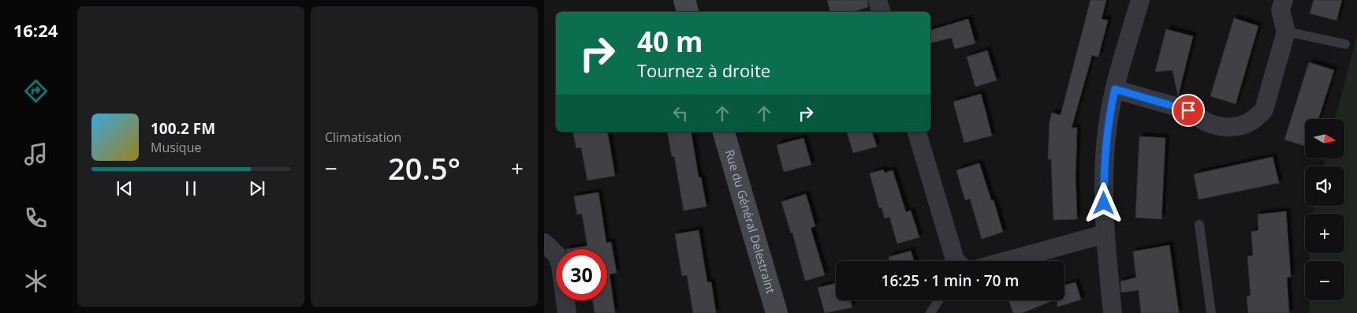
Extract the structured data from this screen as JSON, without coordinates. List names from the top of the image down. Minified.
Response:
{"streets":{"street":["Rue du Général Delestraint"]},"north":"right","page":{"tabs":"16:24","tile":"Climatisation","turn":["40 m","Tournez à droite"],"song":["100.2 FM","Musique"],"map_buttons":["+","−"],"heat":["−","20.5°","+"],"limit":"30","trip":"16:25 · 1 min · 70 m"}}
